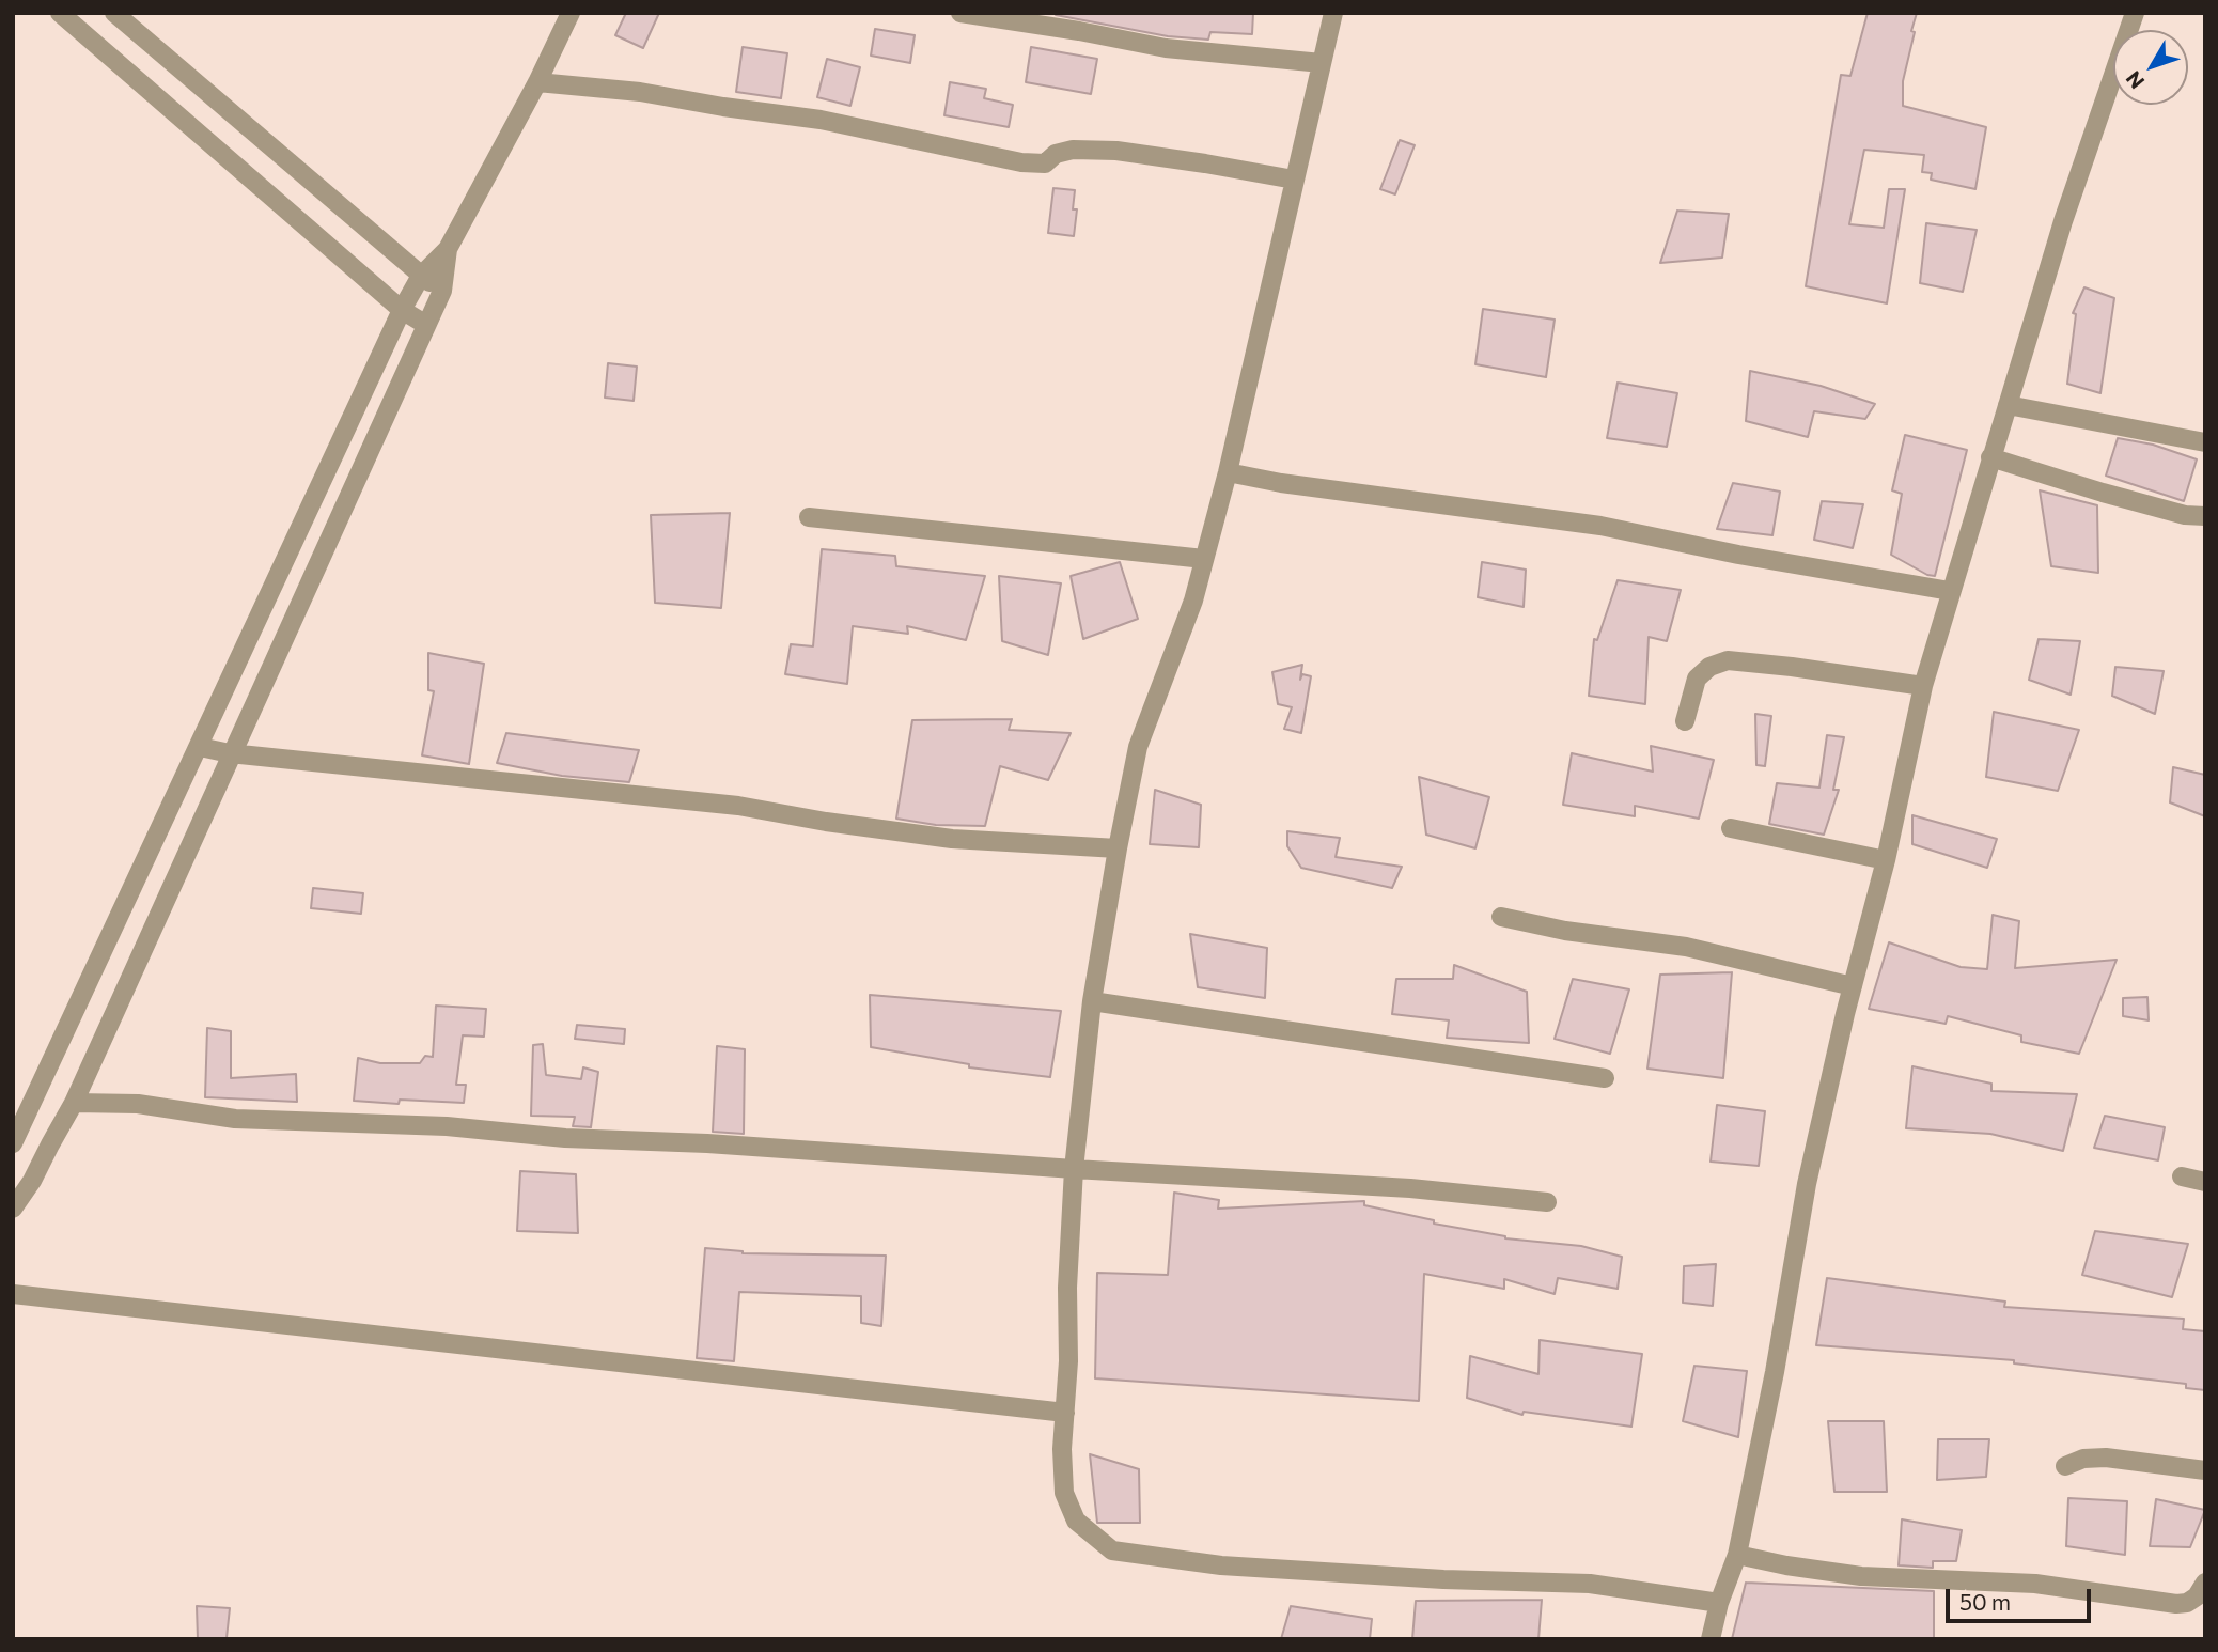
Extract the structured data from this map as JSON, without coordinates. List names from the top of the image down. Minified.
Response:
{"scale_bar":"50 m","north":"bottom left"}
